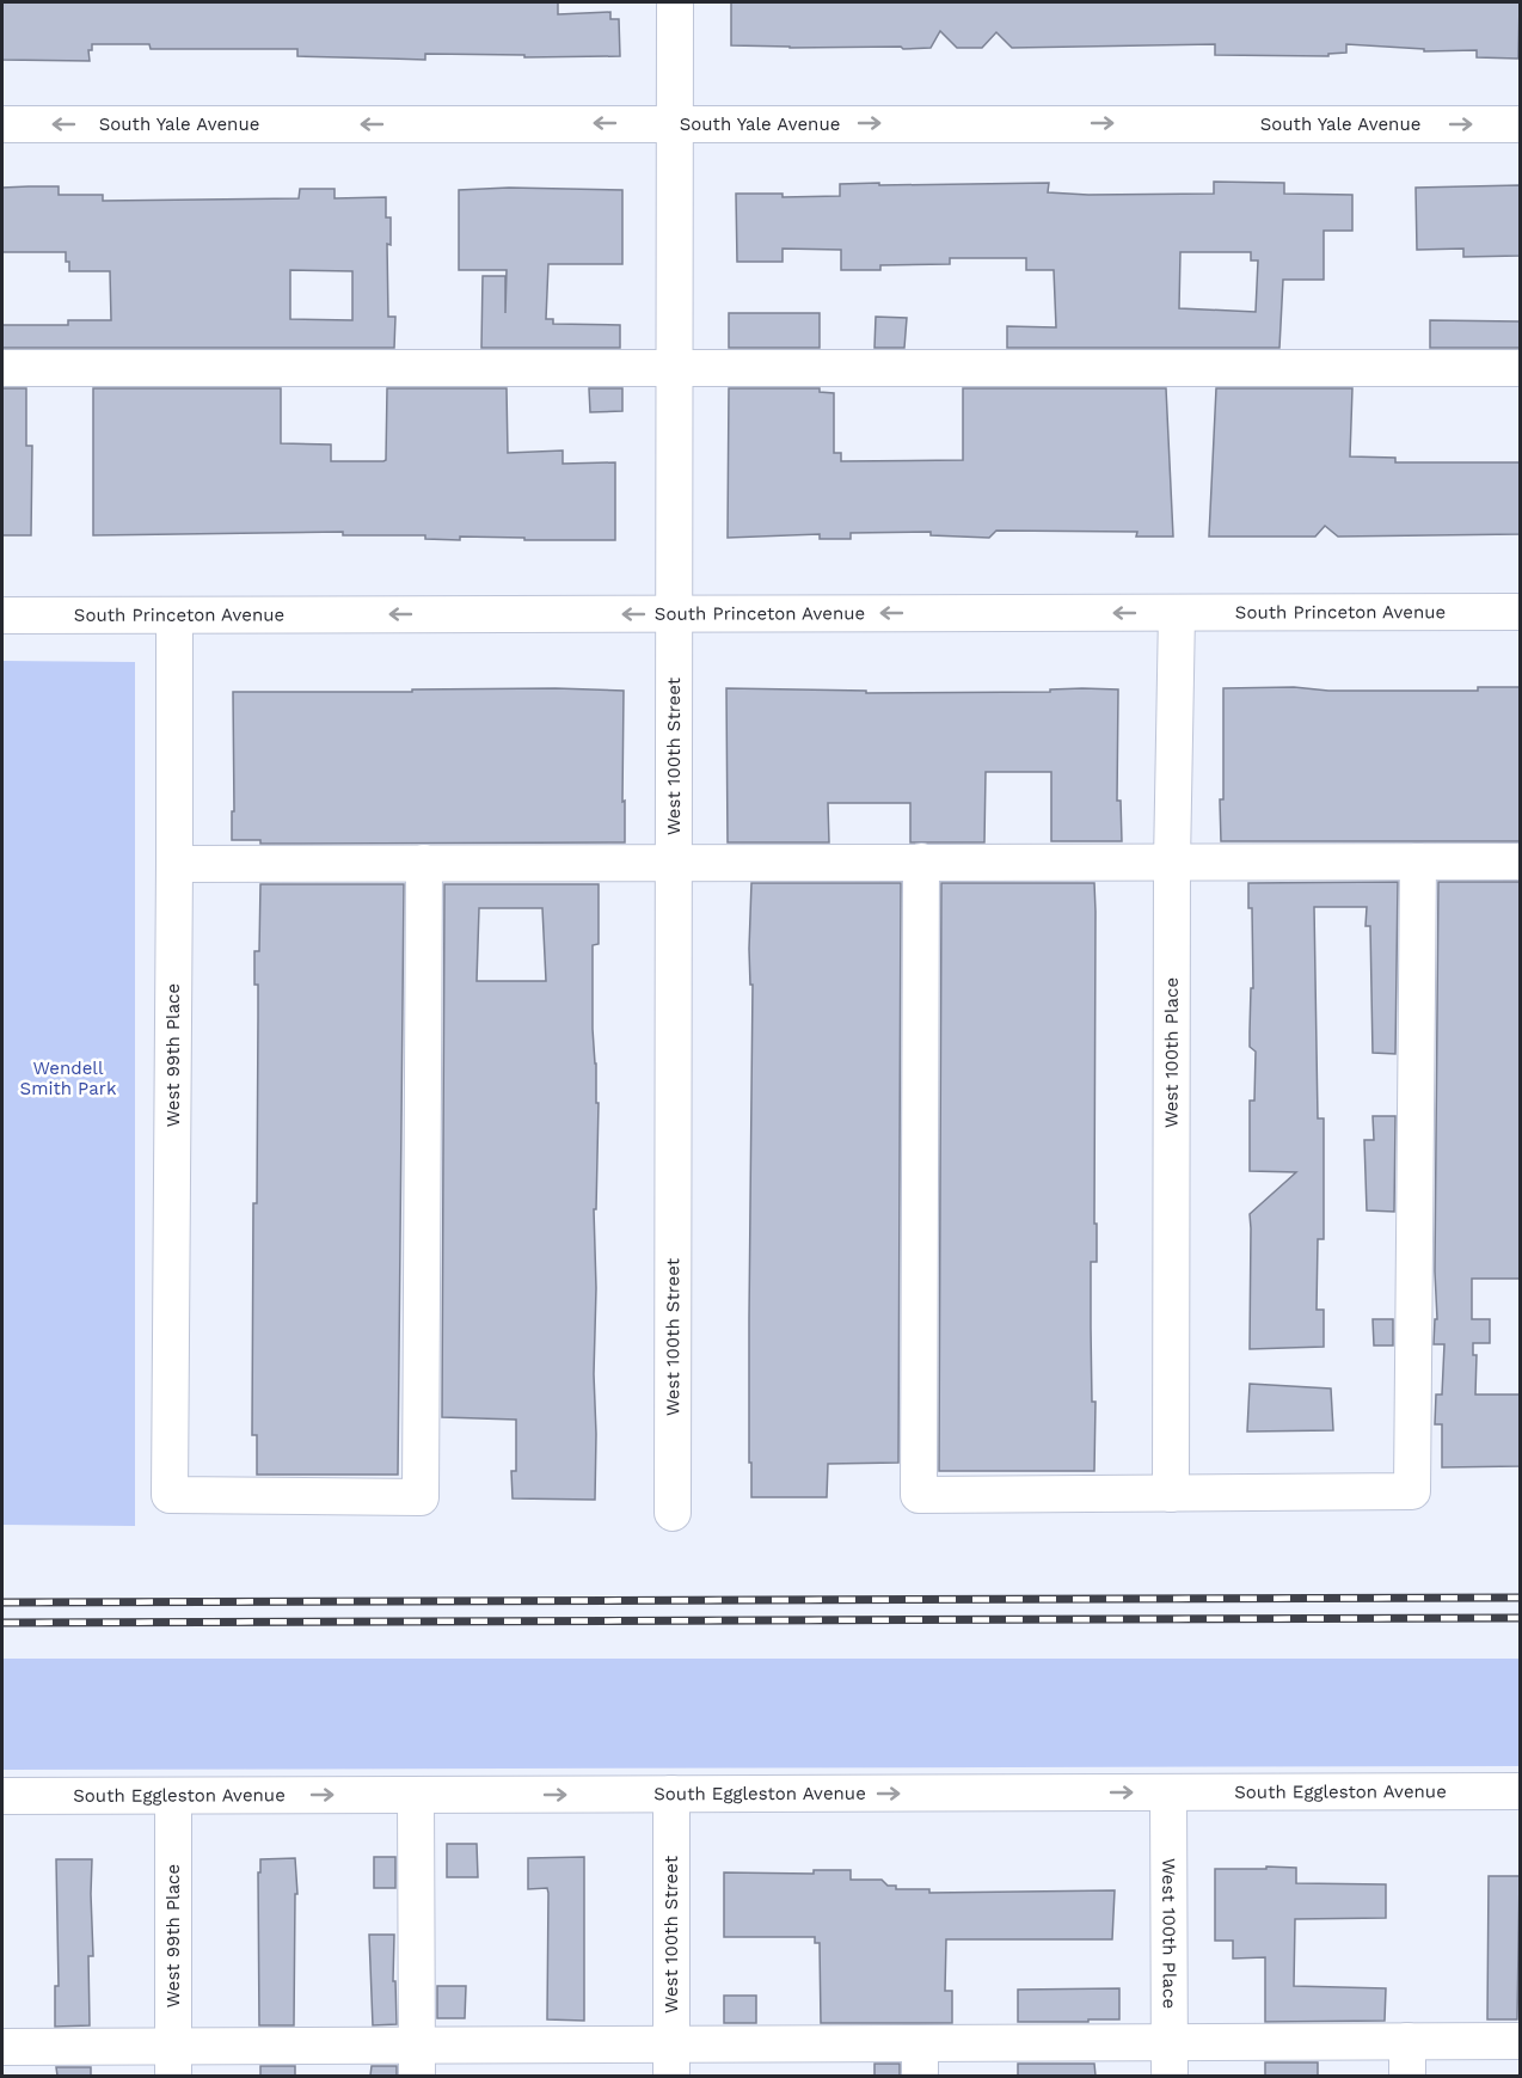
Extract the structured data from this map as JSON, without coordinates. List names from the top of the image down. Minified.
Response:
{"streets":{"street":["South Yale Avenue","South Princeton Avenue","West 100th Street","West 100th Place","West 99th Place","South Eggleston Avenue"]},"crossings":[["South Yale Avenue","West 100th Street"],["South Princeton Avenue","West 100th Street"],["South Princeton Avenue","West 100th Place"],["South Princeton Avenue","West 99th Place"],["West 100th Street","South Eggleston Avenue"],["West 100th Place","South Eggleston Avenue"],["West 99th Place","South Eggleston Avenue"]],"parks":["Wendell Smith Park"]}
